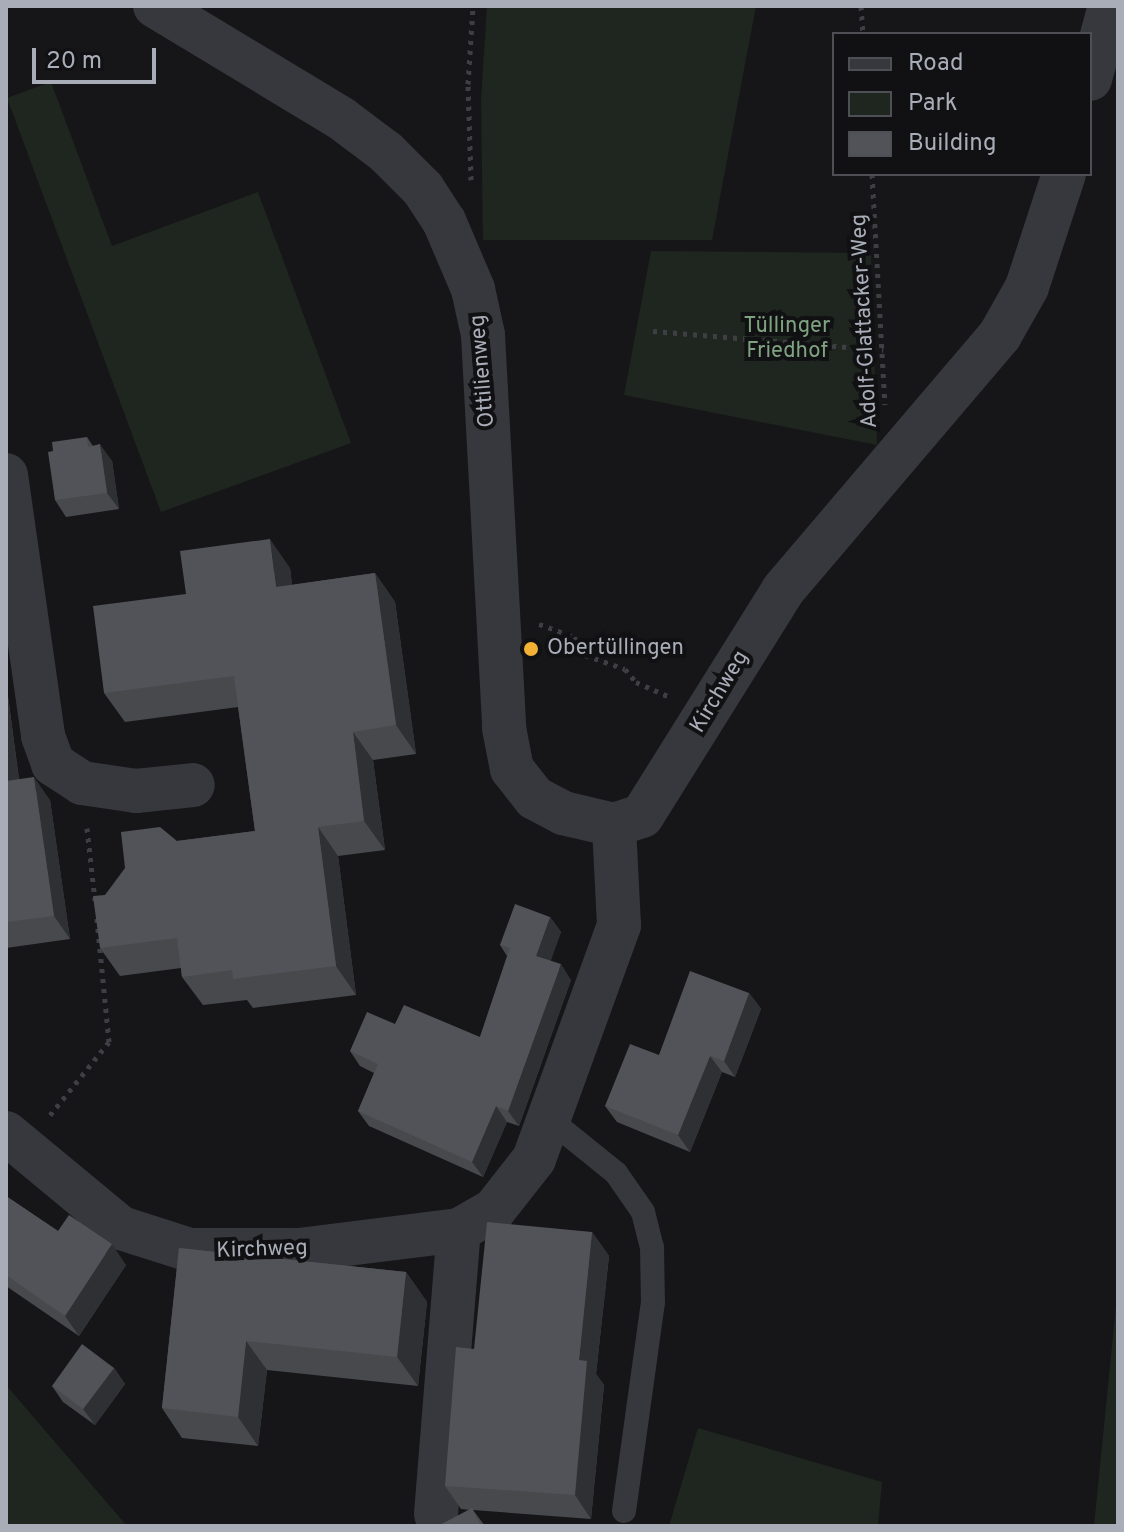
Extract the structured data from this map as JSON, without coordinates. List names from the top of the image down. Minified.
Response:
{"streets":{"street":["Ottilienweg","Kirchweg"],"path":["Adolf-Glattacker-Weg"]},"crossings":[["Adolf-Glattacker-Weg","Kirchweg"],["Ottilienweg","Kirchweg"]],"parks":["Tüllinger Friedhof"],"places":["Obertüllingen"],"legend":["Road","Park","Building"],"scale_bar":"20 m"}
